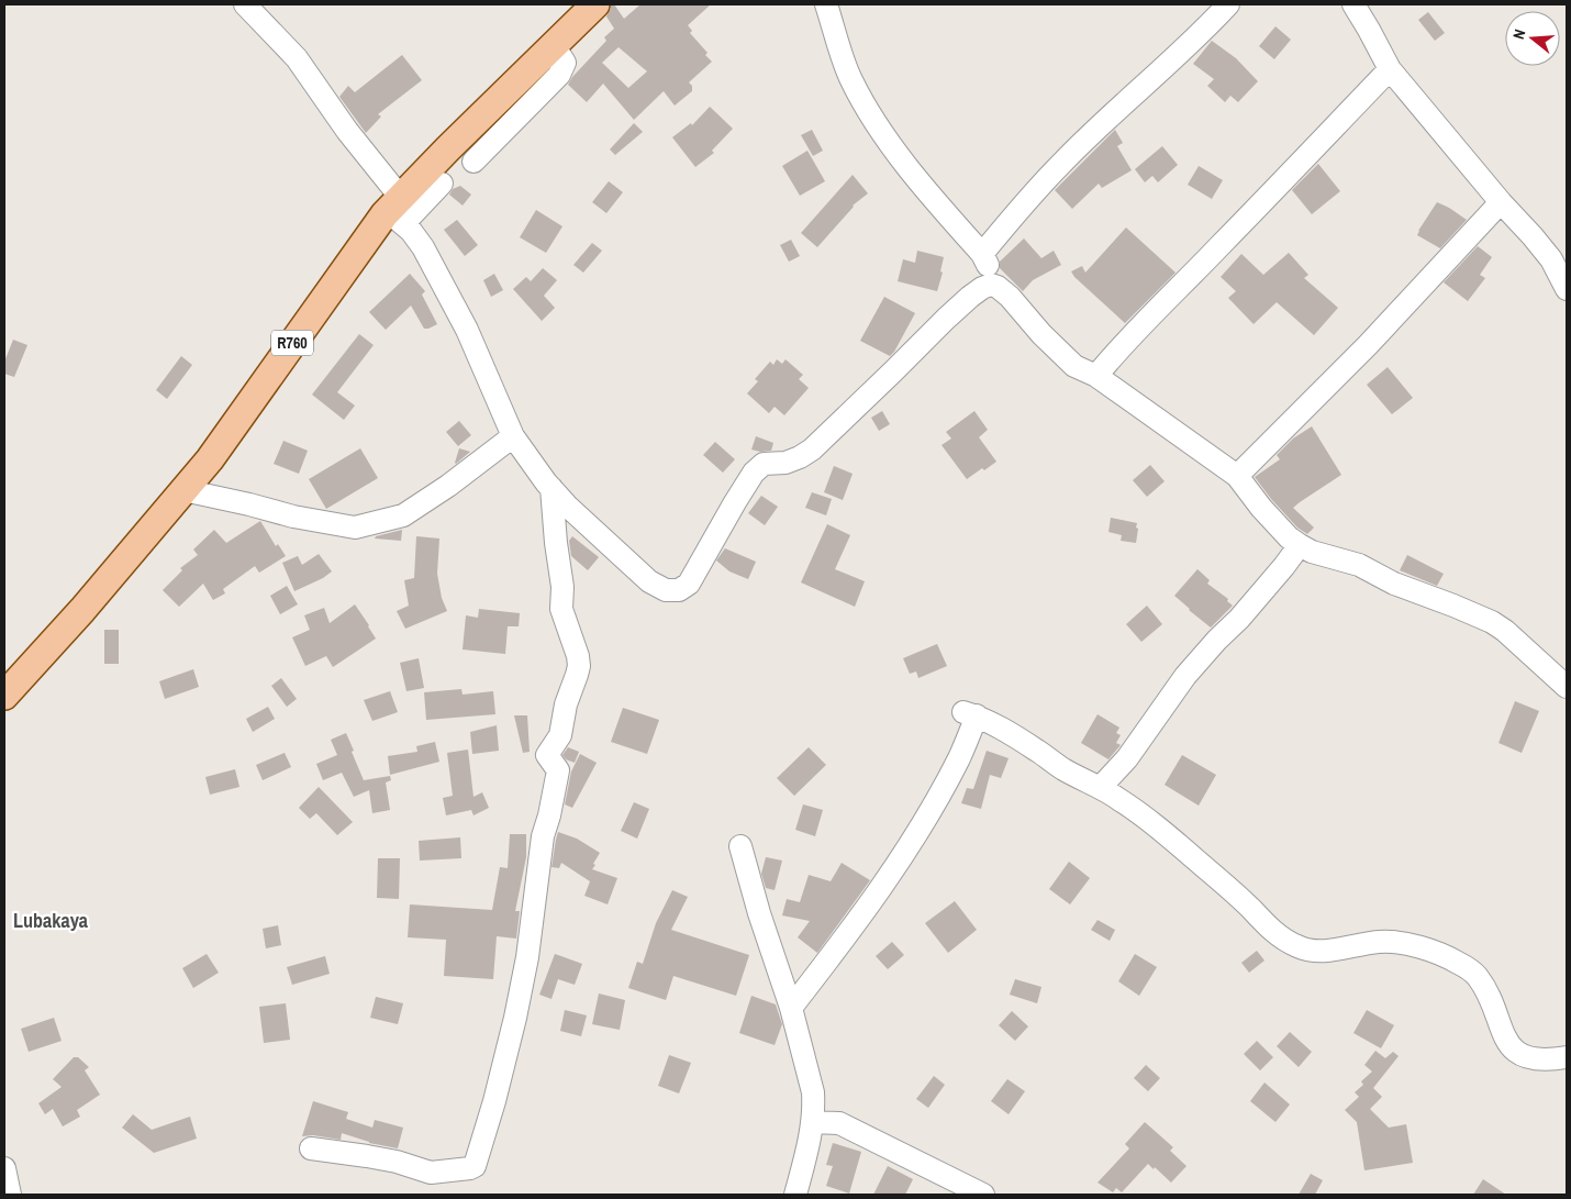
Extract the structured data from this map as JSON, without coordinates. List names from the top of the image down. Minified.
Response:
{"streets":{"main road":["R760"]},"districts":["Lubakaya"],"north":"left"}
